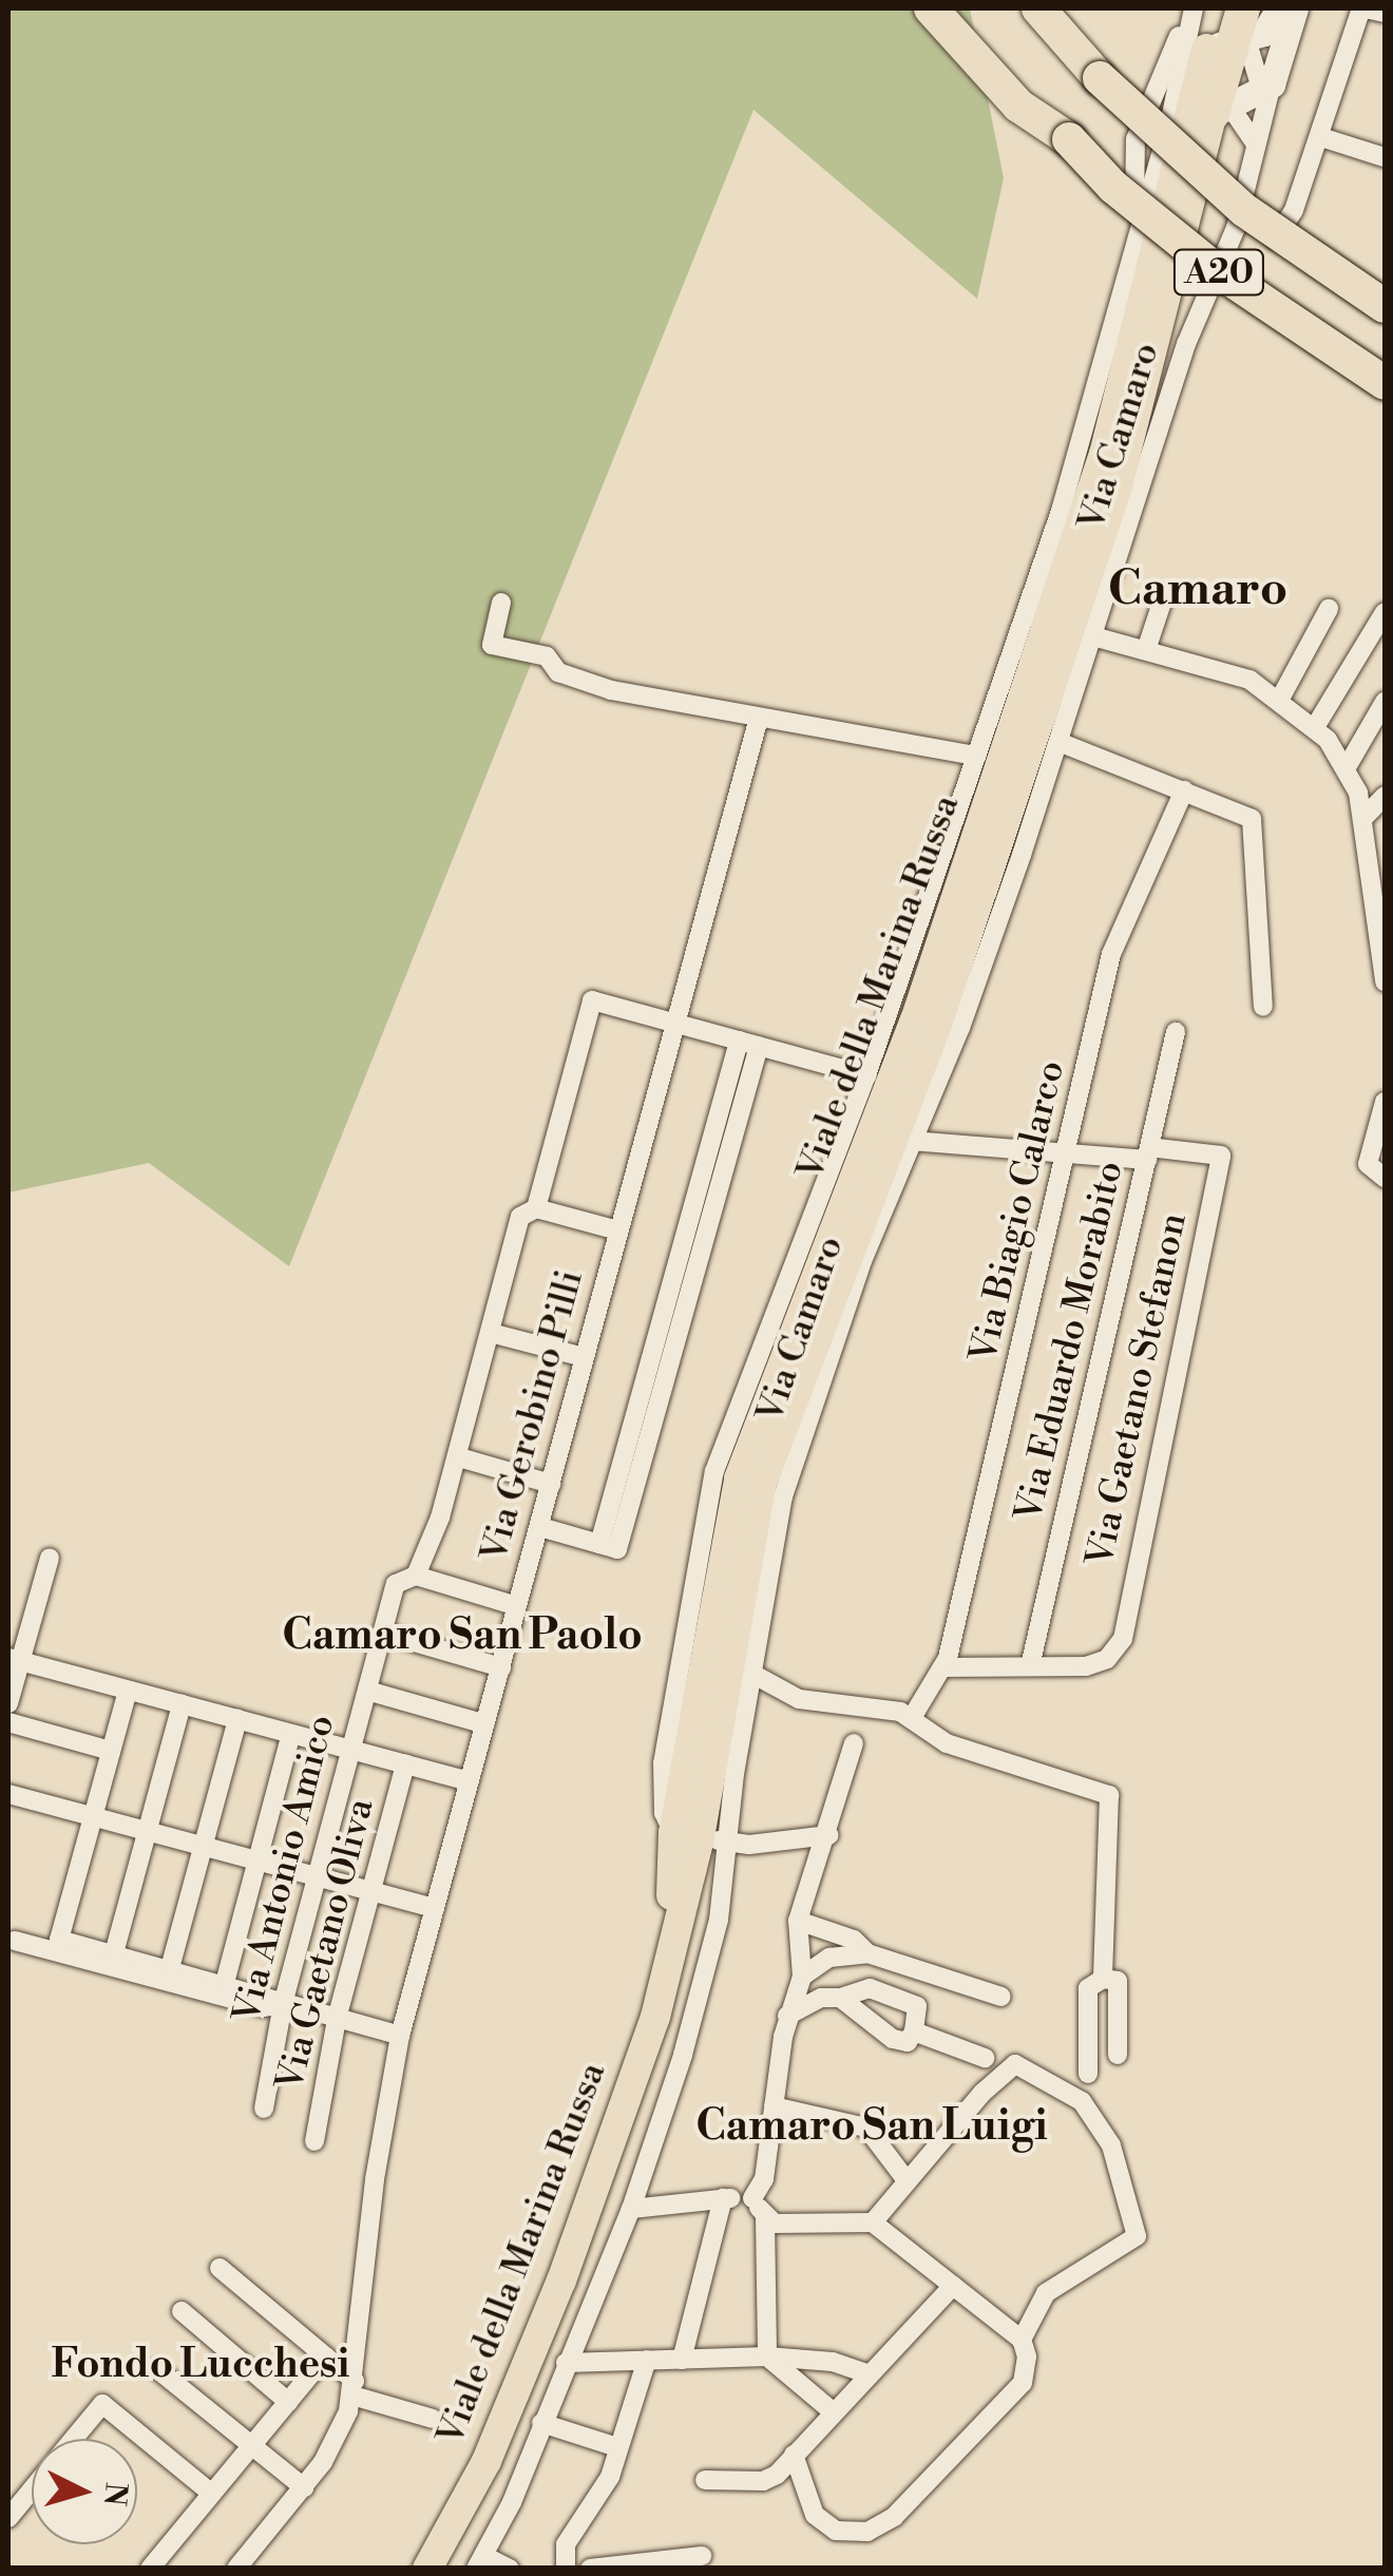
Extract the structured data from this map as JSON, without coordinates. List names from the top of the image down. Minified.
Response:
{"streets":{"highway":["A20"],"main road":["Viale della Marina Russa"],"street":["Via Camaro","Via Biagio Calarco","Via Eduardo Morabito","Via Gaetano Stefanon","Via Gerobino Pilli","Via Antonio Amico","Via Gaetano Oliva"]},"crossings":[["Via Camaro","Viale della Marina Russa"],["Via Eduardo Morabito","Via Gaetano Stefanon"],["Via Gerobino Pilli","Via Antonio Amico"]],"districts":["Camaro","Camaro San Paolo","Camaro San Luigi","Fondo Lucchesi"],"north":"right"}
